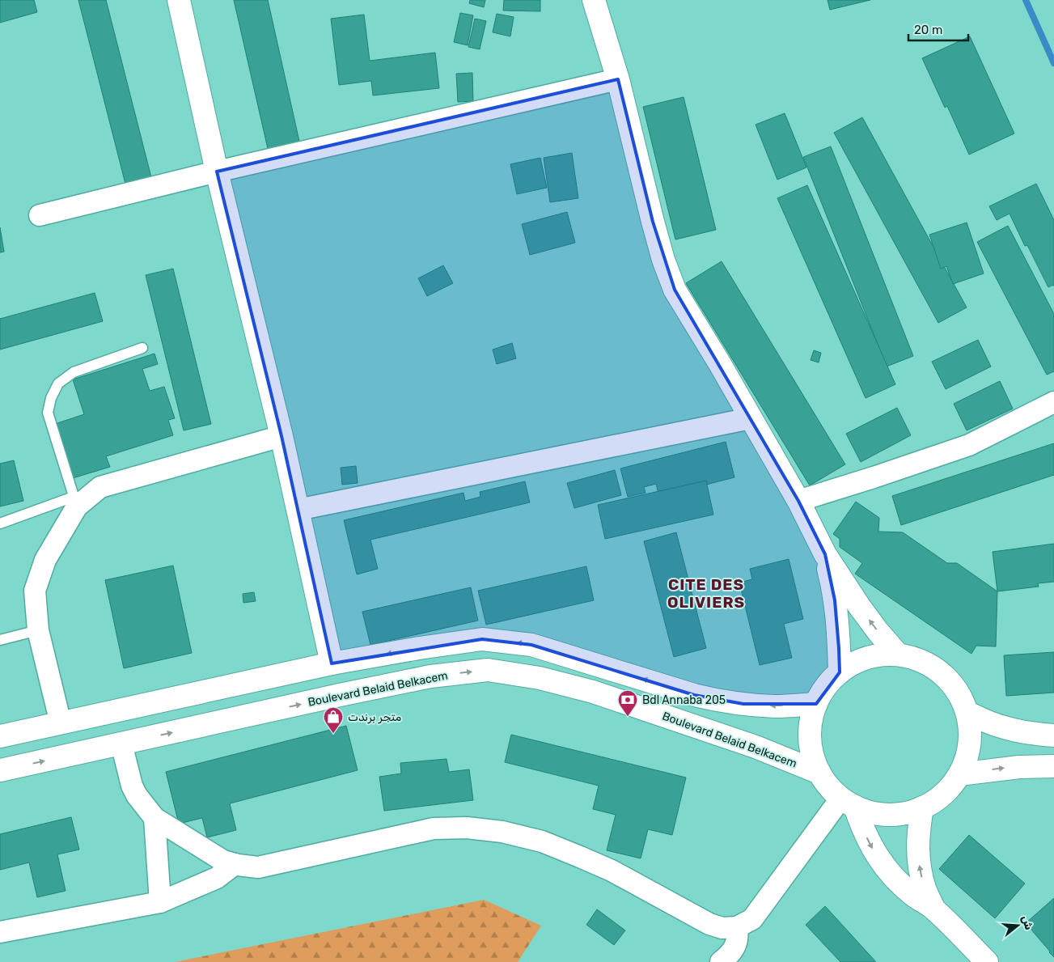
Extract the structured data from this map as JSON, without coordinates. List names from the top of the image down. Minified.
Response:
{"streets":{"main road":["Boulevard Belaid Belkacem"]},"districts":["CITE DES OLIVIERS"],"places":{"bank":["Bdl Annaba 205"],"shop":["متجر برندت"]},"scale_bar":"20 m","north":"right"}
